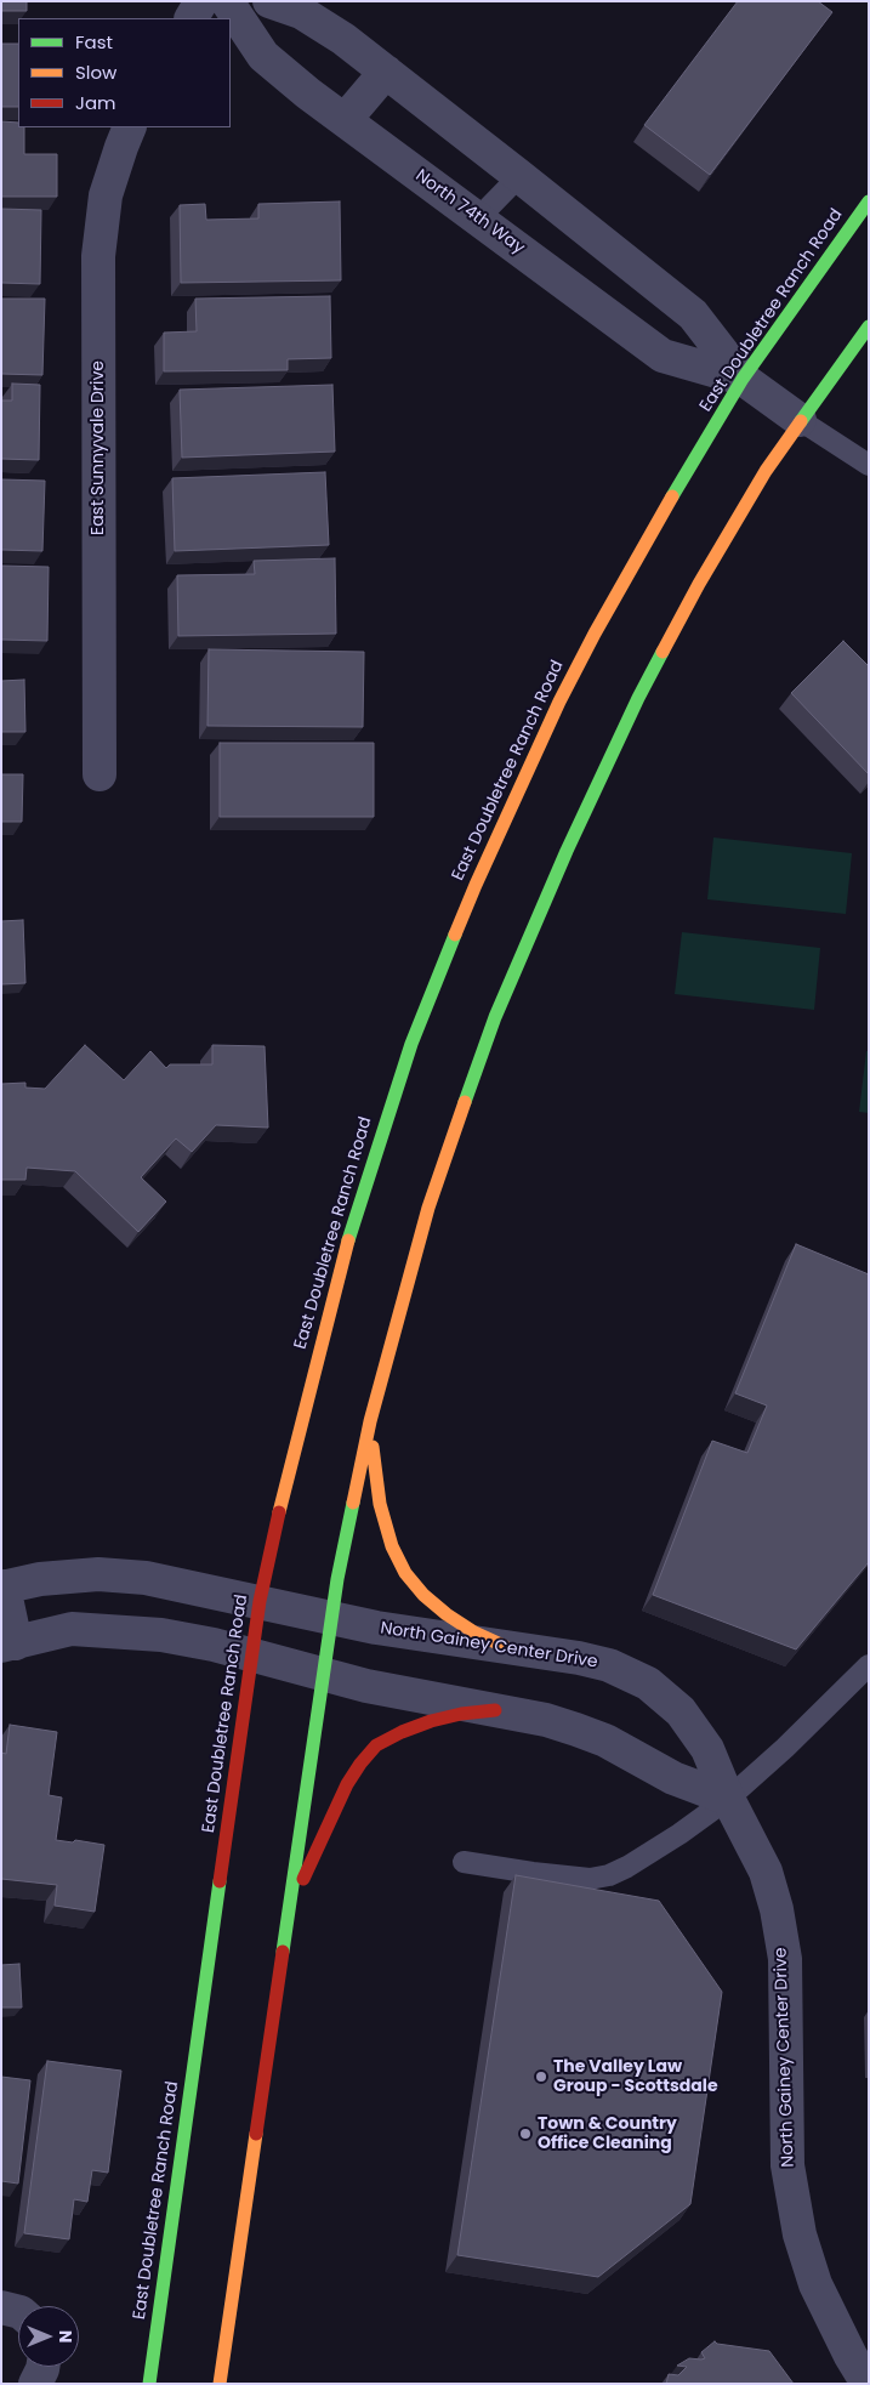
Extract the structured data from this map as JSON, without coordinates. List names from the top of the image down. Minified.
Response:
{"streets":{"main road":["East Doubletree Ranch Road"],"street":["North 74th Way","East Sunnyvale Drive","North Gainey Center Drive"]},"crossings":[["North 74th Way","East Doubletree Ranch Road"],["East Doubletree Ranch Road","North Gainey Center Drive"]],"places":["The Valley Law Group - Scottsdale","Town & Country Office Cleaning"],"legend":["Fast","Slow","Jam"],"north":"right"}
